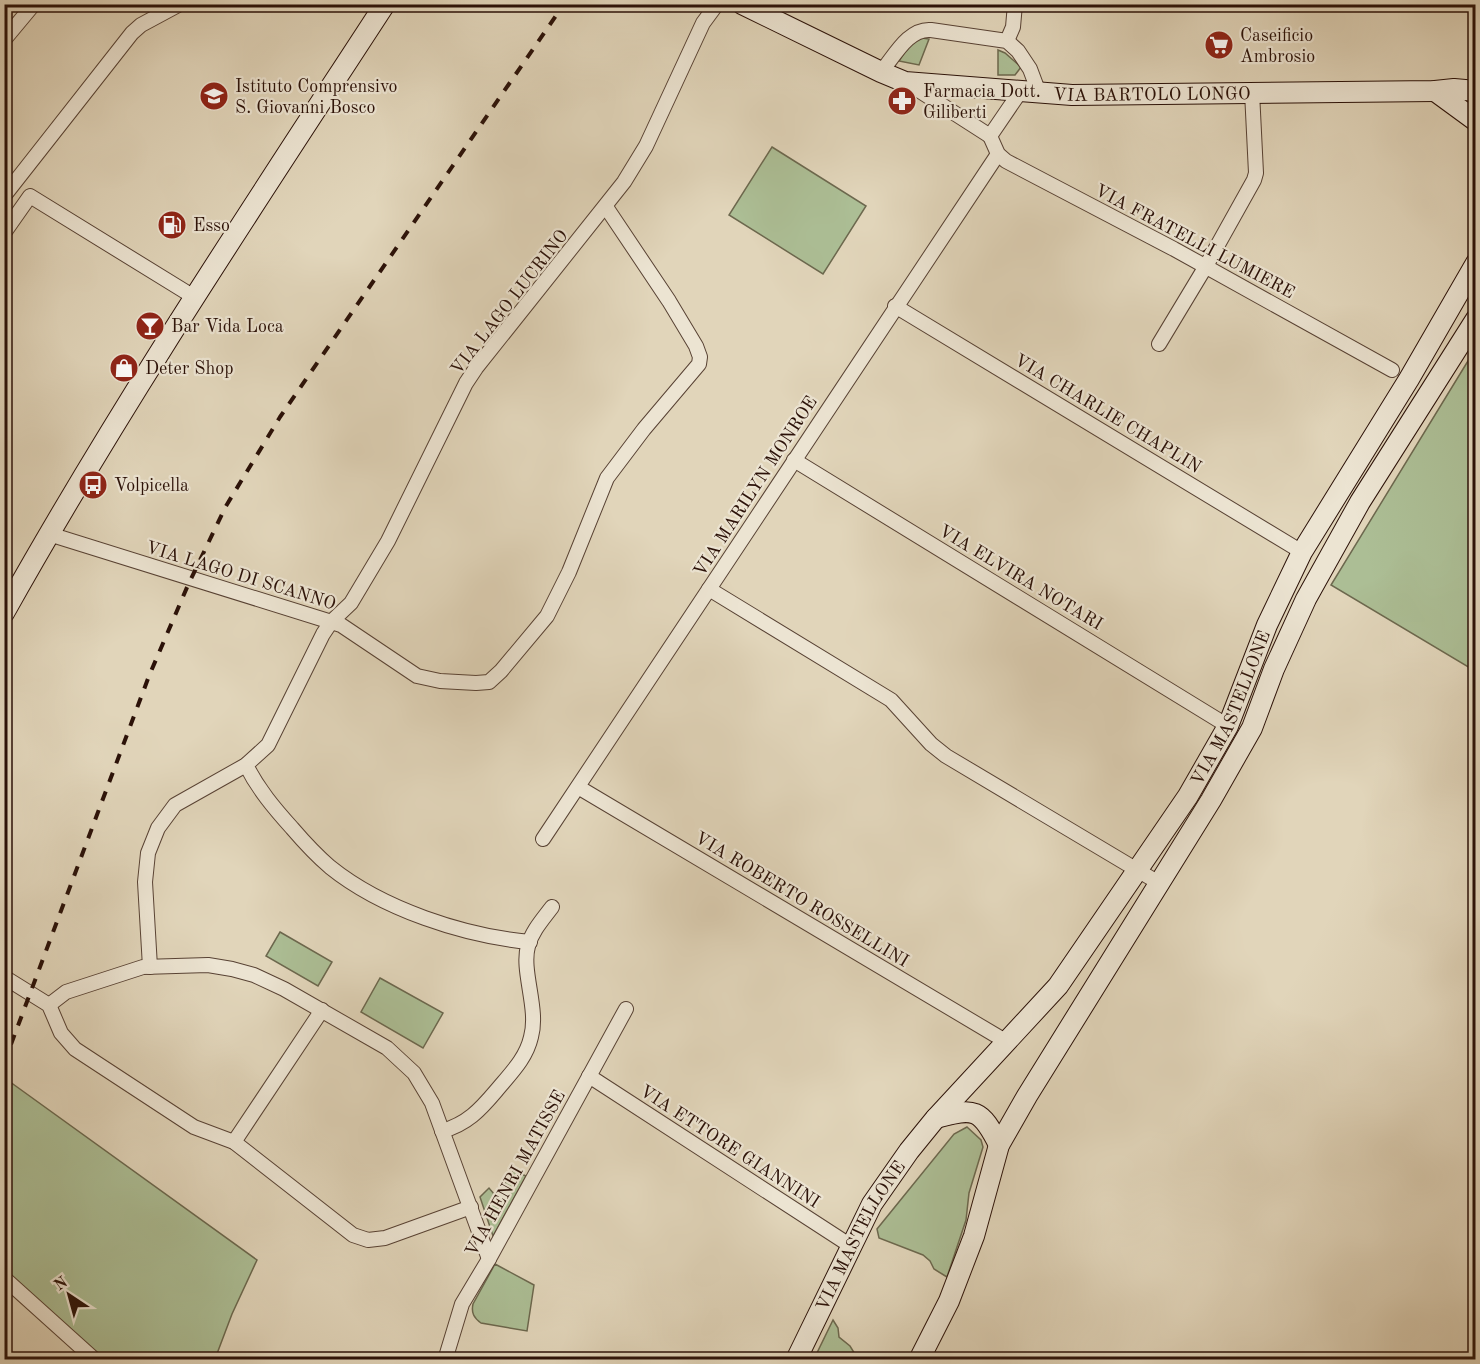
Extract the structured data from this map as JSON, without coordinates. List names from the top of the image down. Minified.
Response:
{"streets":{"street":["VIA BARTOLO LONGO","VIA FRATELLI LUMIERE","VIA LAGO LUCRINO","VIA CHARLIE CHAPLIN","VIA MARILYN MONROE","VIA LAGO DI SCANNO","VIA ELVIRA NOTARI","VIA MASTELLONE","VIA ROBERTO ROSSELLINI","VIA ETTORE GIANNINI","VIA HENRI MATISSE"]},"crossings":[["VIA FRATELLI LUMIERE","VIA MARILYN MONROE"],["VIA LAGO LUCRINO","VIA LAGO DI SCANNO"],["VIA CHARLIE CHAPLIN","VIA MARILYN MONROE"],["VIA CHARLIE CHAPLIN","VIA MASTELLONE"],["VIA MARILYN MONROE","VIA ELVIRA NOTARI"],["VIA MARILYN MONROE","VIA ROBERTO ROSSELLINI"],["VIA ELVIRA NOTARI","VIA MASTELLONE"],["VIA MASTELLONE","VIA ROBERTO ROSSELLINI"],["VIA MASTELLONE","VIA ETTORE GIANNINI"],["VIA ETTORE GIANNINI","VIA HENRI MATISSE"]],"places":{"supermarket":["Caseificio Ambrosio"],"school or university":["Istituto Comprensivo S. Giovanni Bosco"],"pharmacy":["Farmacia Dott. Giliberti"],"fuel station":["Esso"],"bar":["Bar Vida Loca"],"shop":["Deter Shop"],"bus stop":["Volpicella"]},"north":"top left"}
